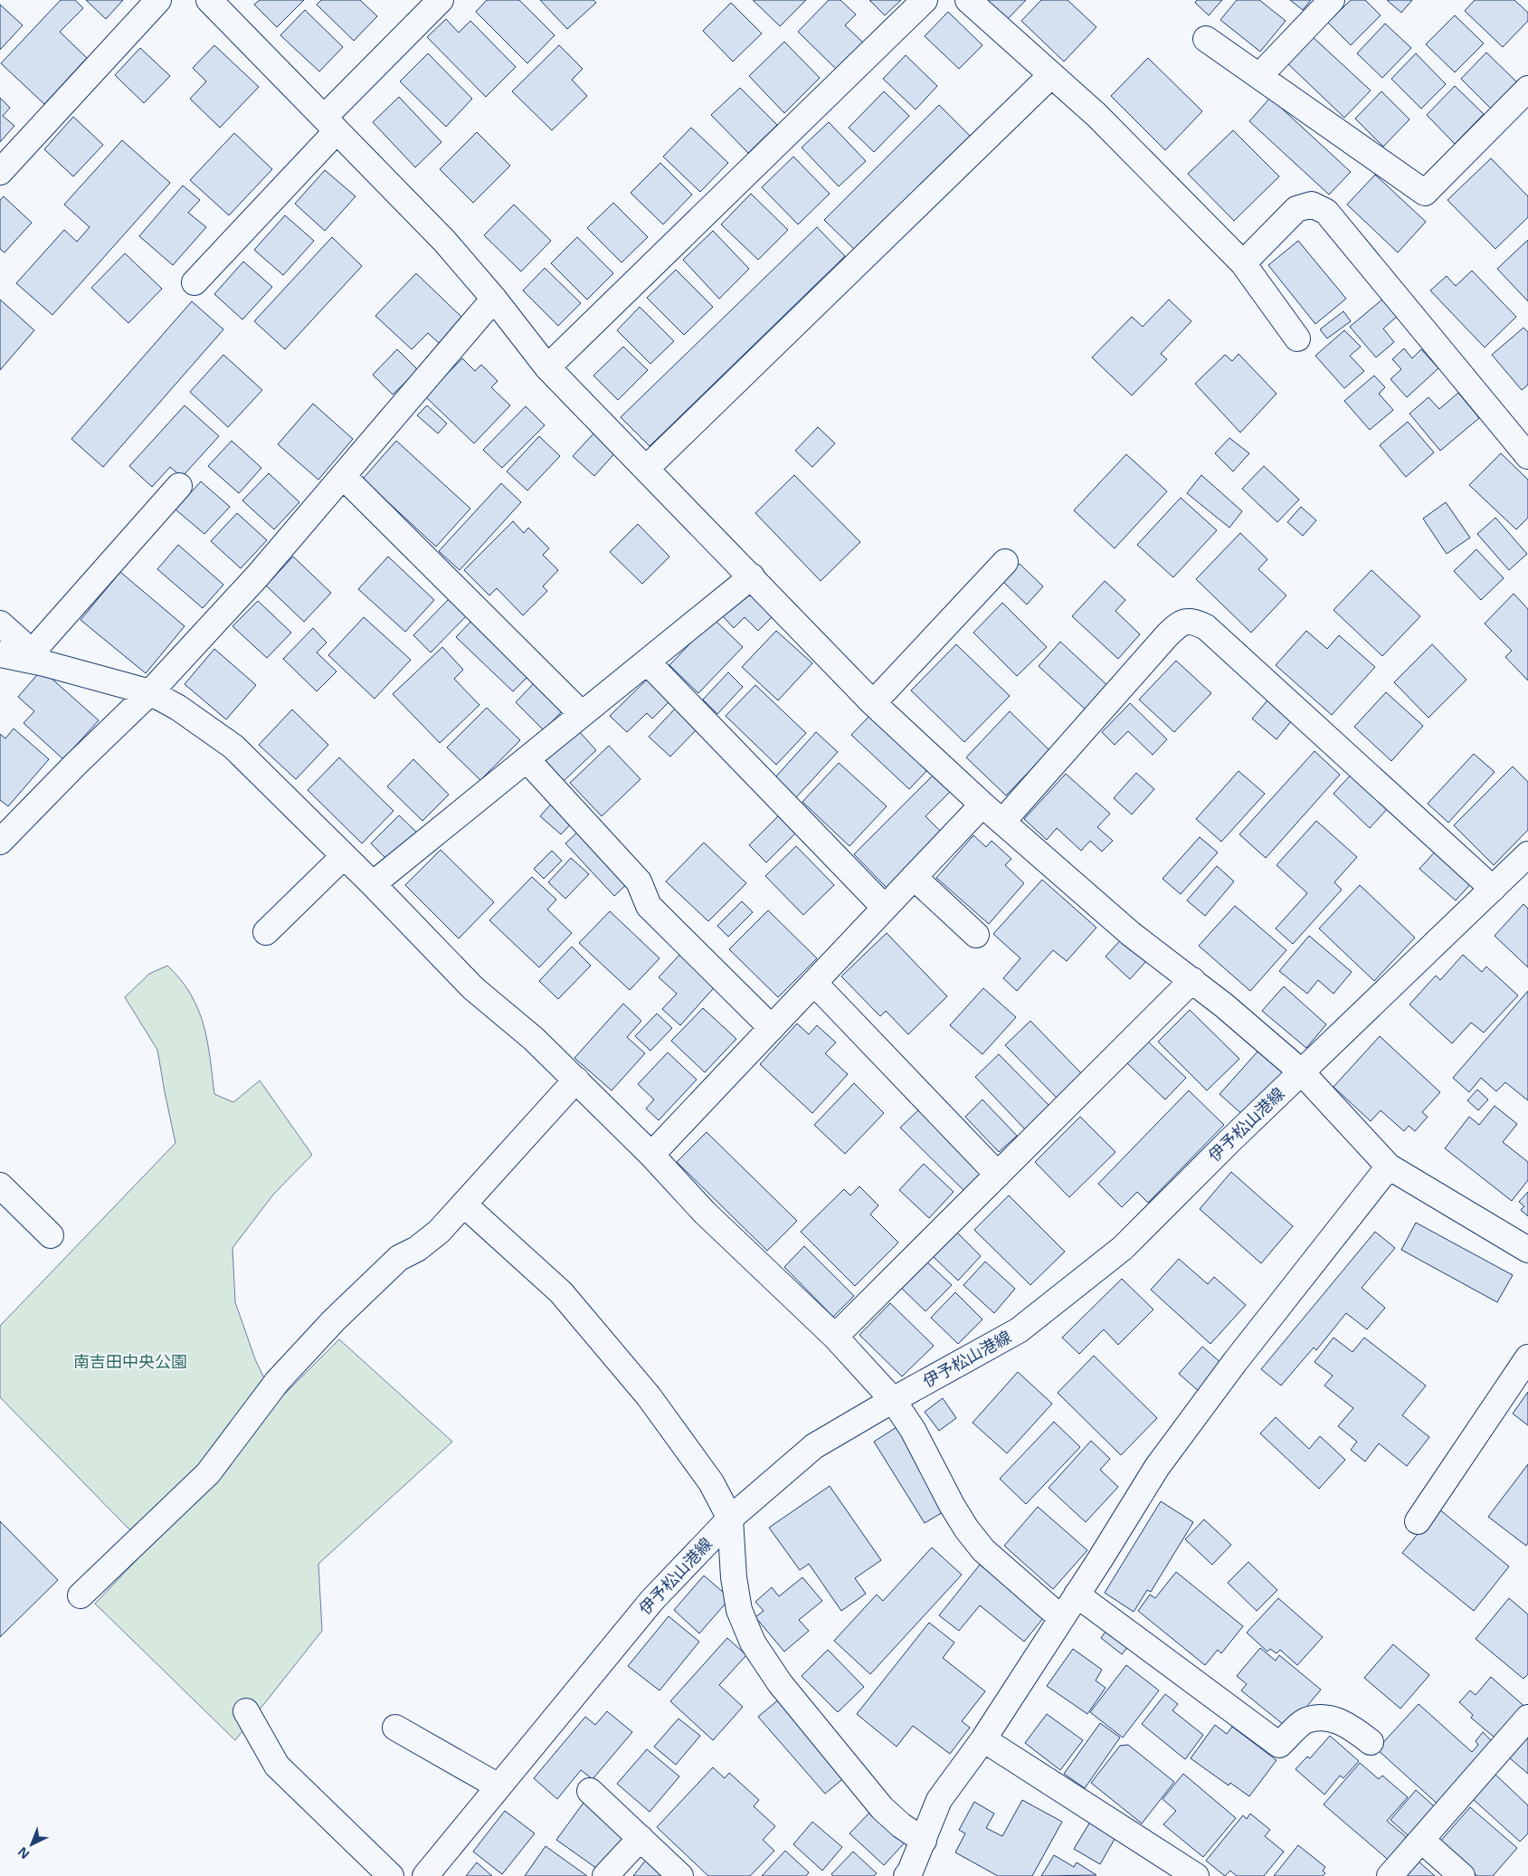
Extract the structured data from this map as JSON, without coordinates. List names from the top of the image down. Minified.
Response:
{"streets":{"street":["伊予松山港線"]},"parks":["南吉田中央公園"],"north":"bottom left"}
